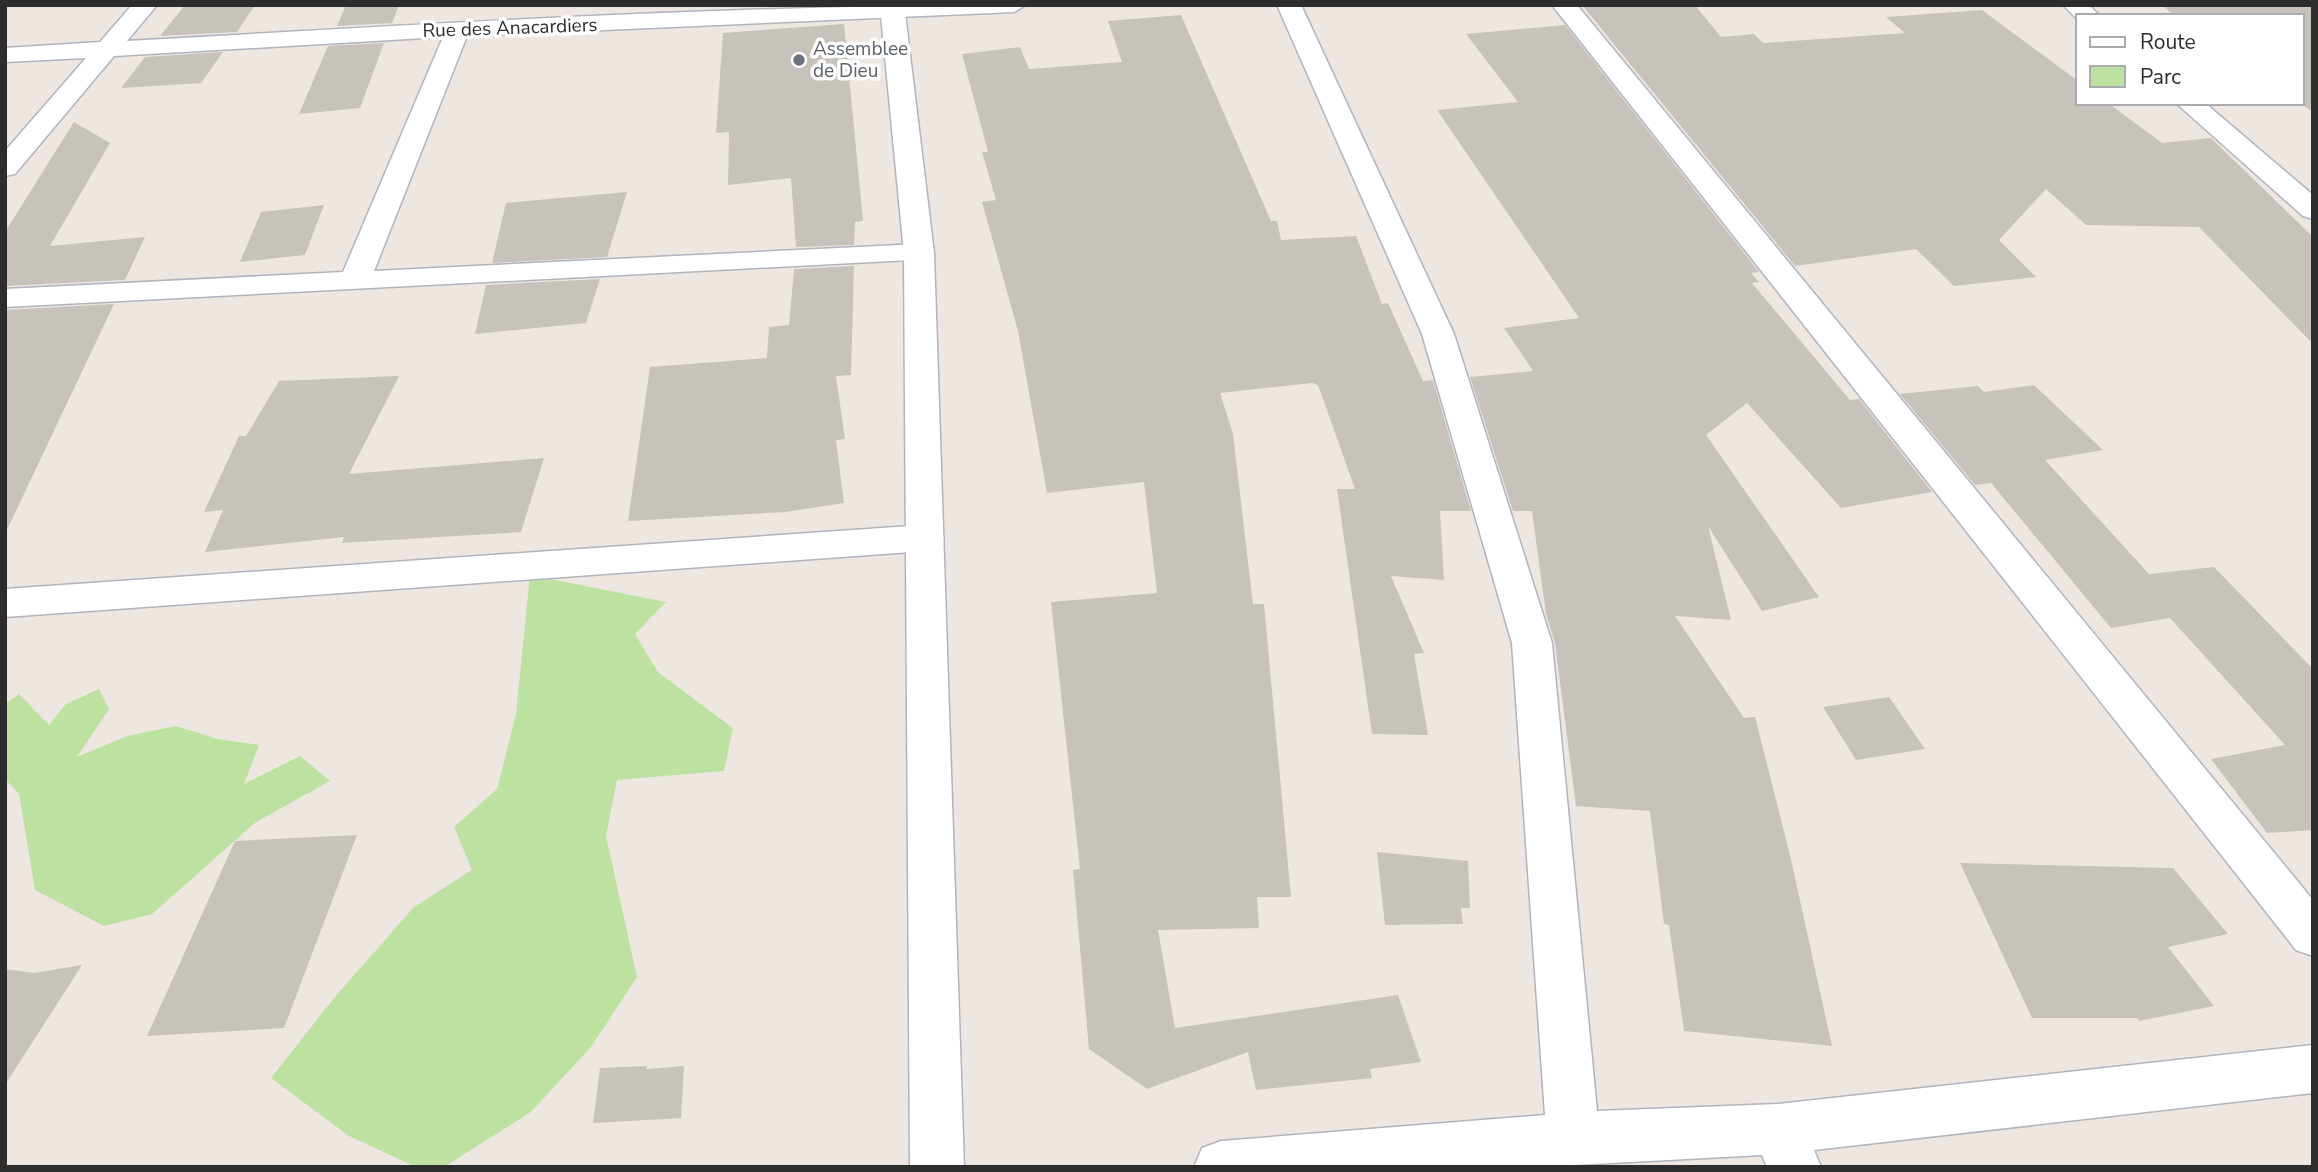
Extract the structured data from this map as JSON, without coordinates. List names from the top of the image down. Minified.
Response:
{"streets":{"street":["Rue des Anacardiers"]},"places":["Assemblee de Dieu"],"legend":["Route","Parc"]}
